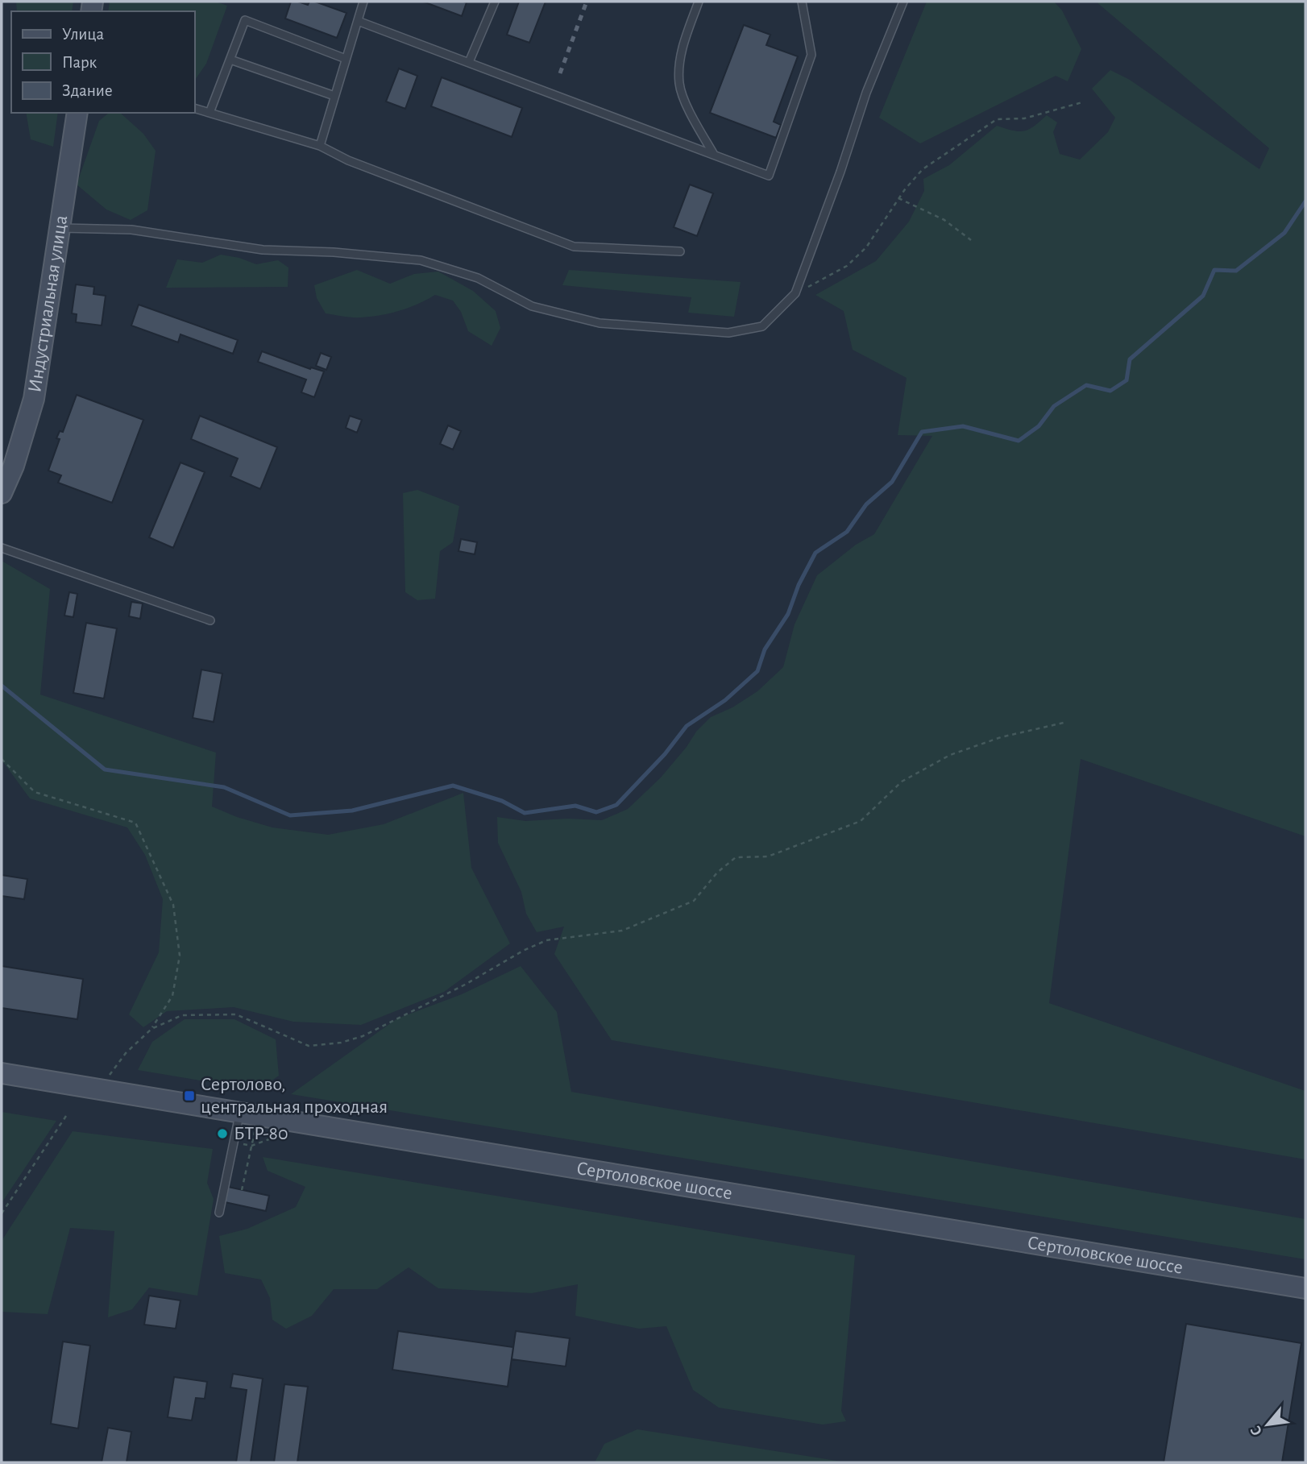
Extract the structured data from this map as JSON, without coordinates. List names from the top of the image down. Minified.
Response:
{"streets":{"main road":["Индустриальная улица","Сертоловское шоссе"]},"places":{"transit":["Сертолово, центральная проходная"],"other":["БТР-80"]},"legend":["Улица","Парк","Здание"],"north":"bottom left"}
